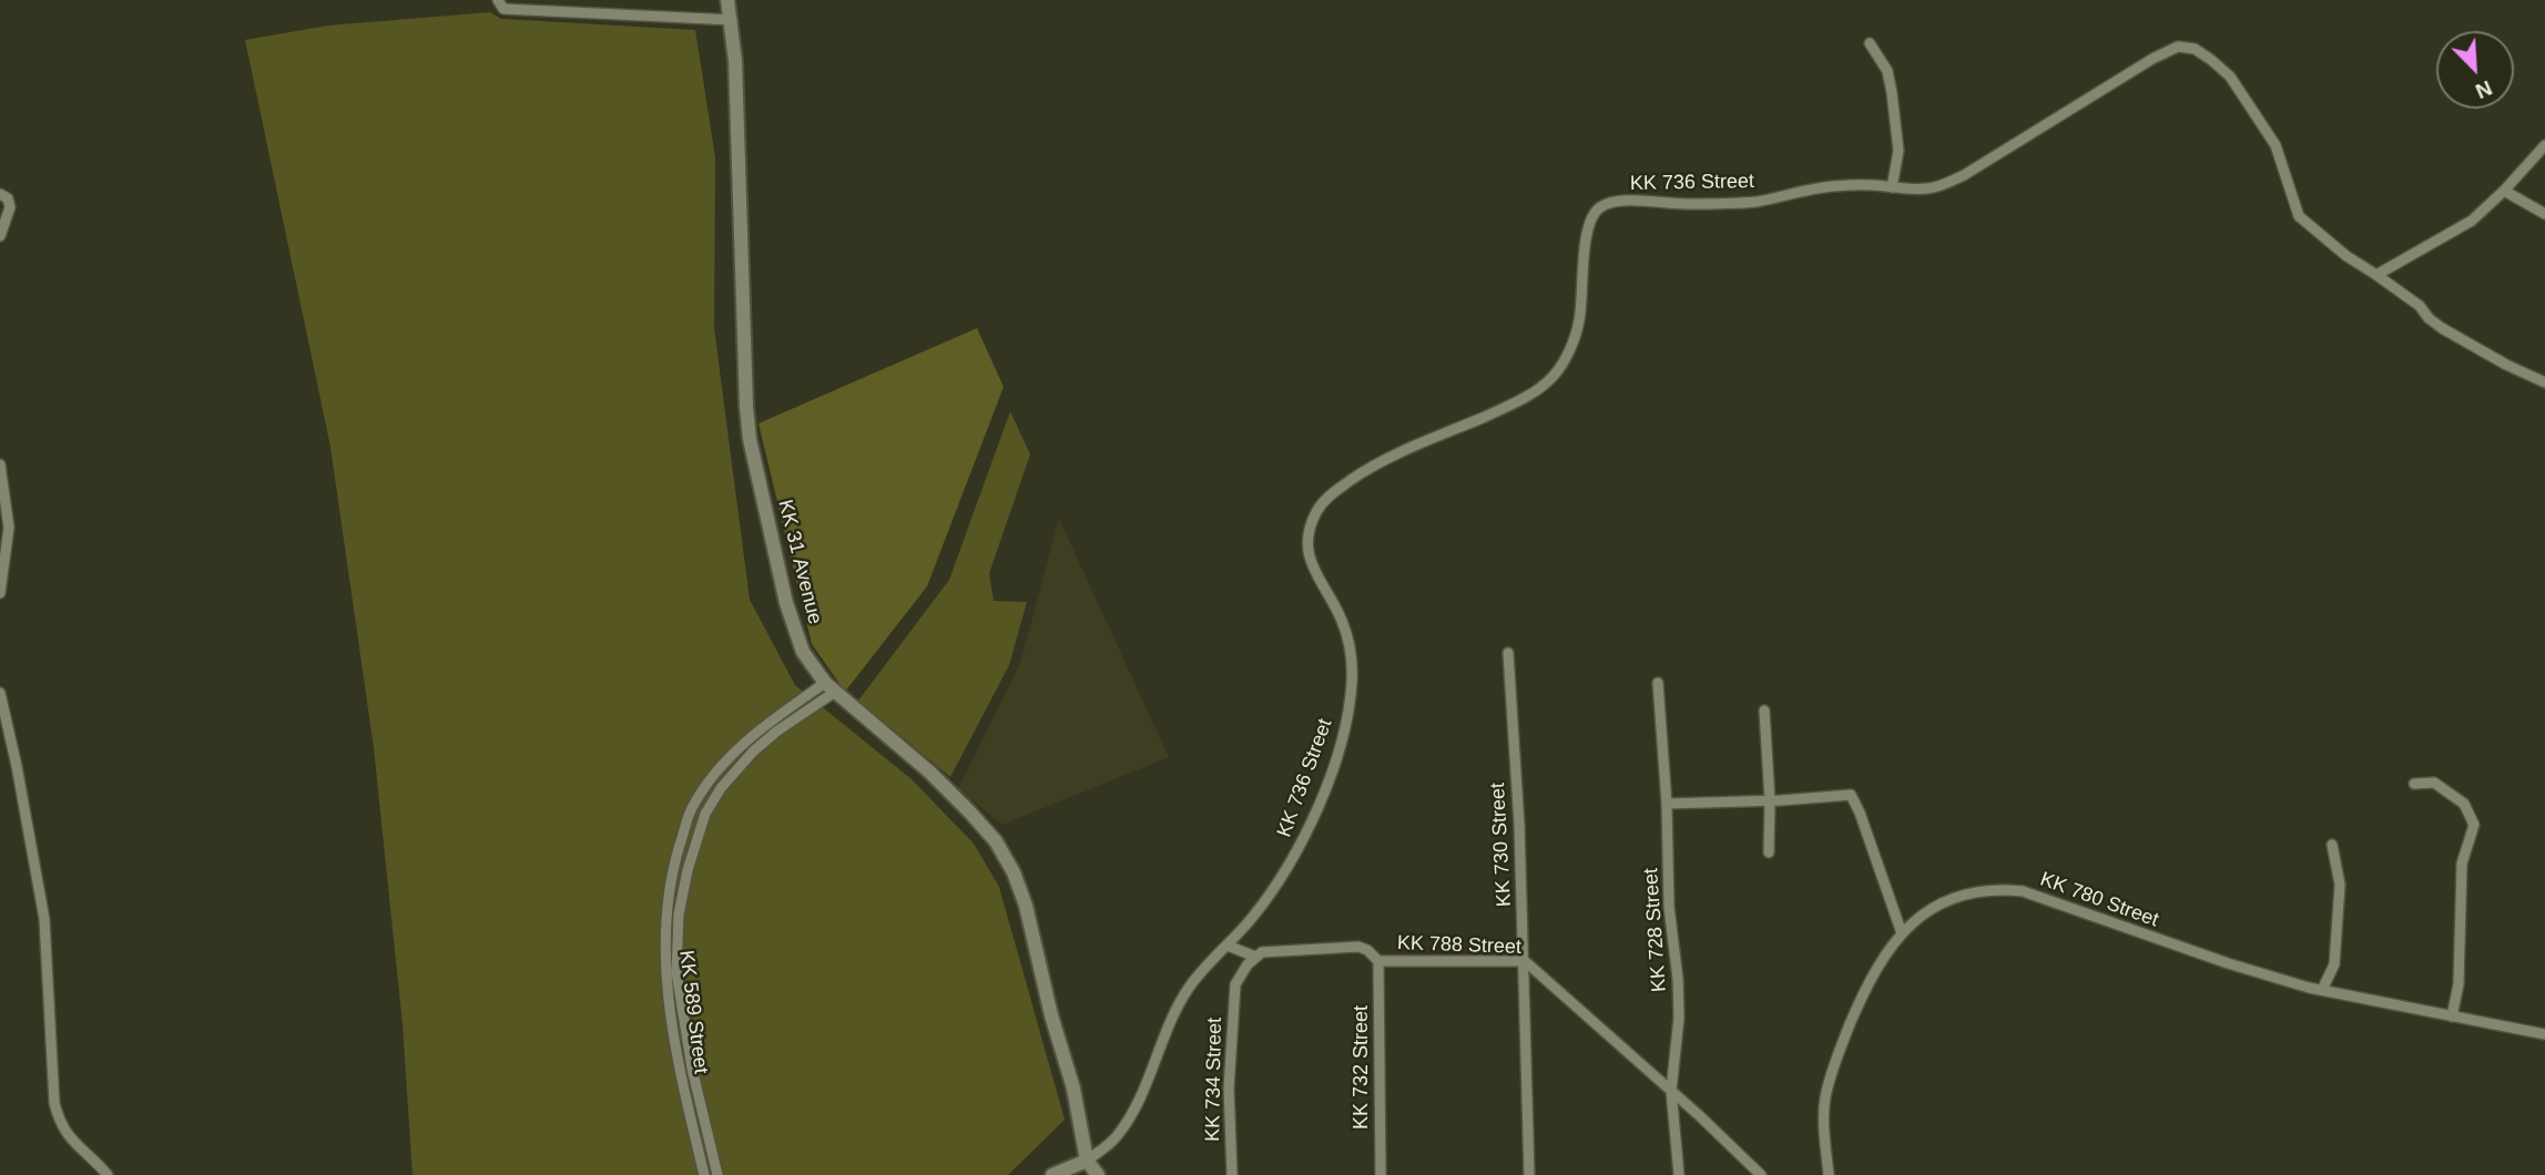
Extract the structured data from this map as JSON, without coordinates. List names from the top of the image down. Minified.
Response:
{"streets":{"main road":["KK 31 Avenue"],"street":["KK 736 Street","KK 730 Street","KK 780 Street","KK 728 Street","KK 788 Street","KK 589 Street","KK 732 Street","KK 734 Street"]},"crossings":[["KK 736 Street","KK 31 Avenue"],["KK 31 Avenue","KK 589 Street"],["KK 730 Street","KK 788 Street"],["KK 728 Street","KK 788 Street"],["KK 788 Street","KK 732 Street"],["KK 788 Street","KK 734 Street"]],"north":"bottom right"}
